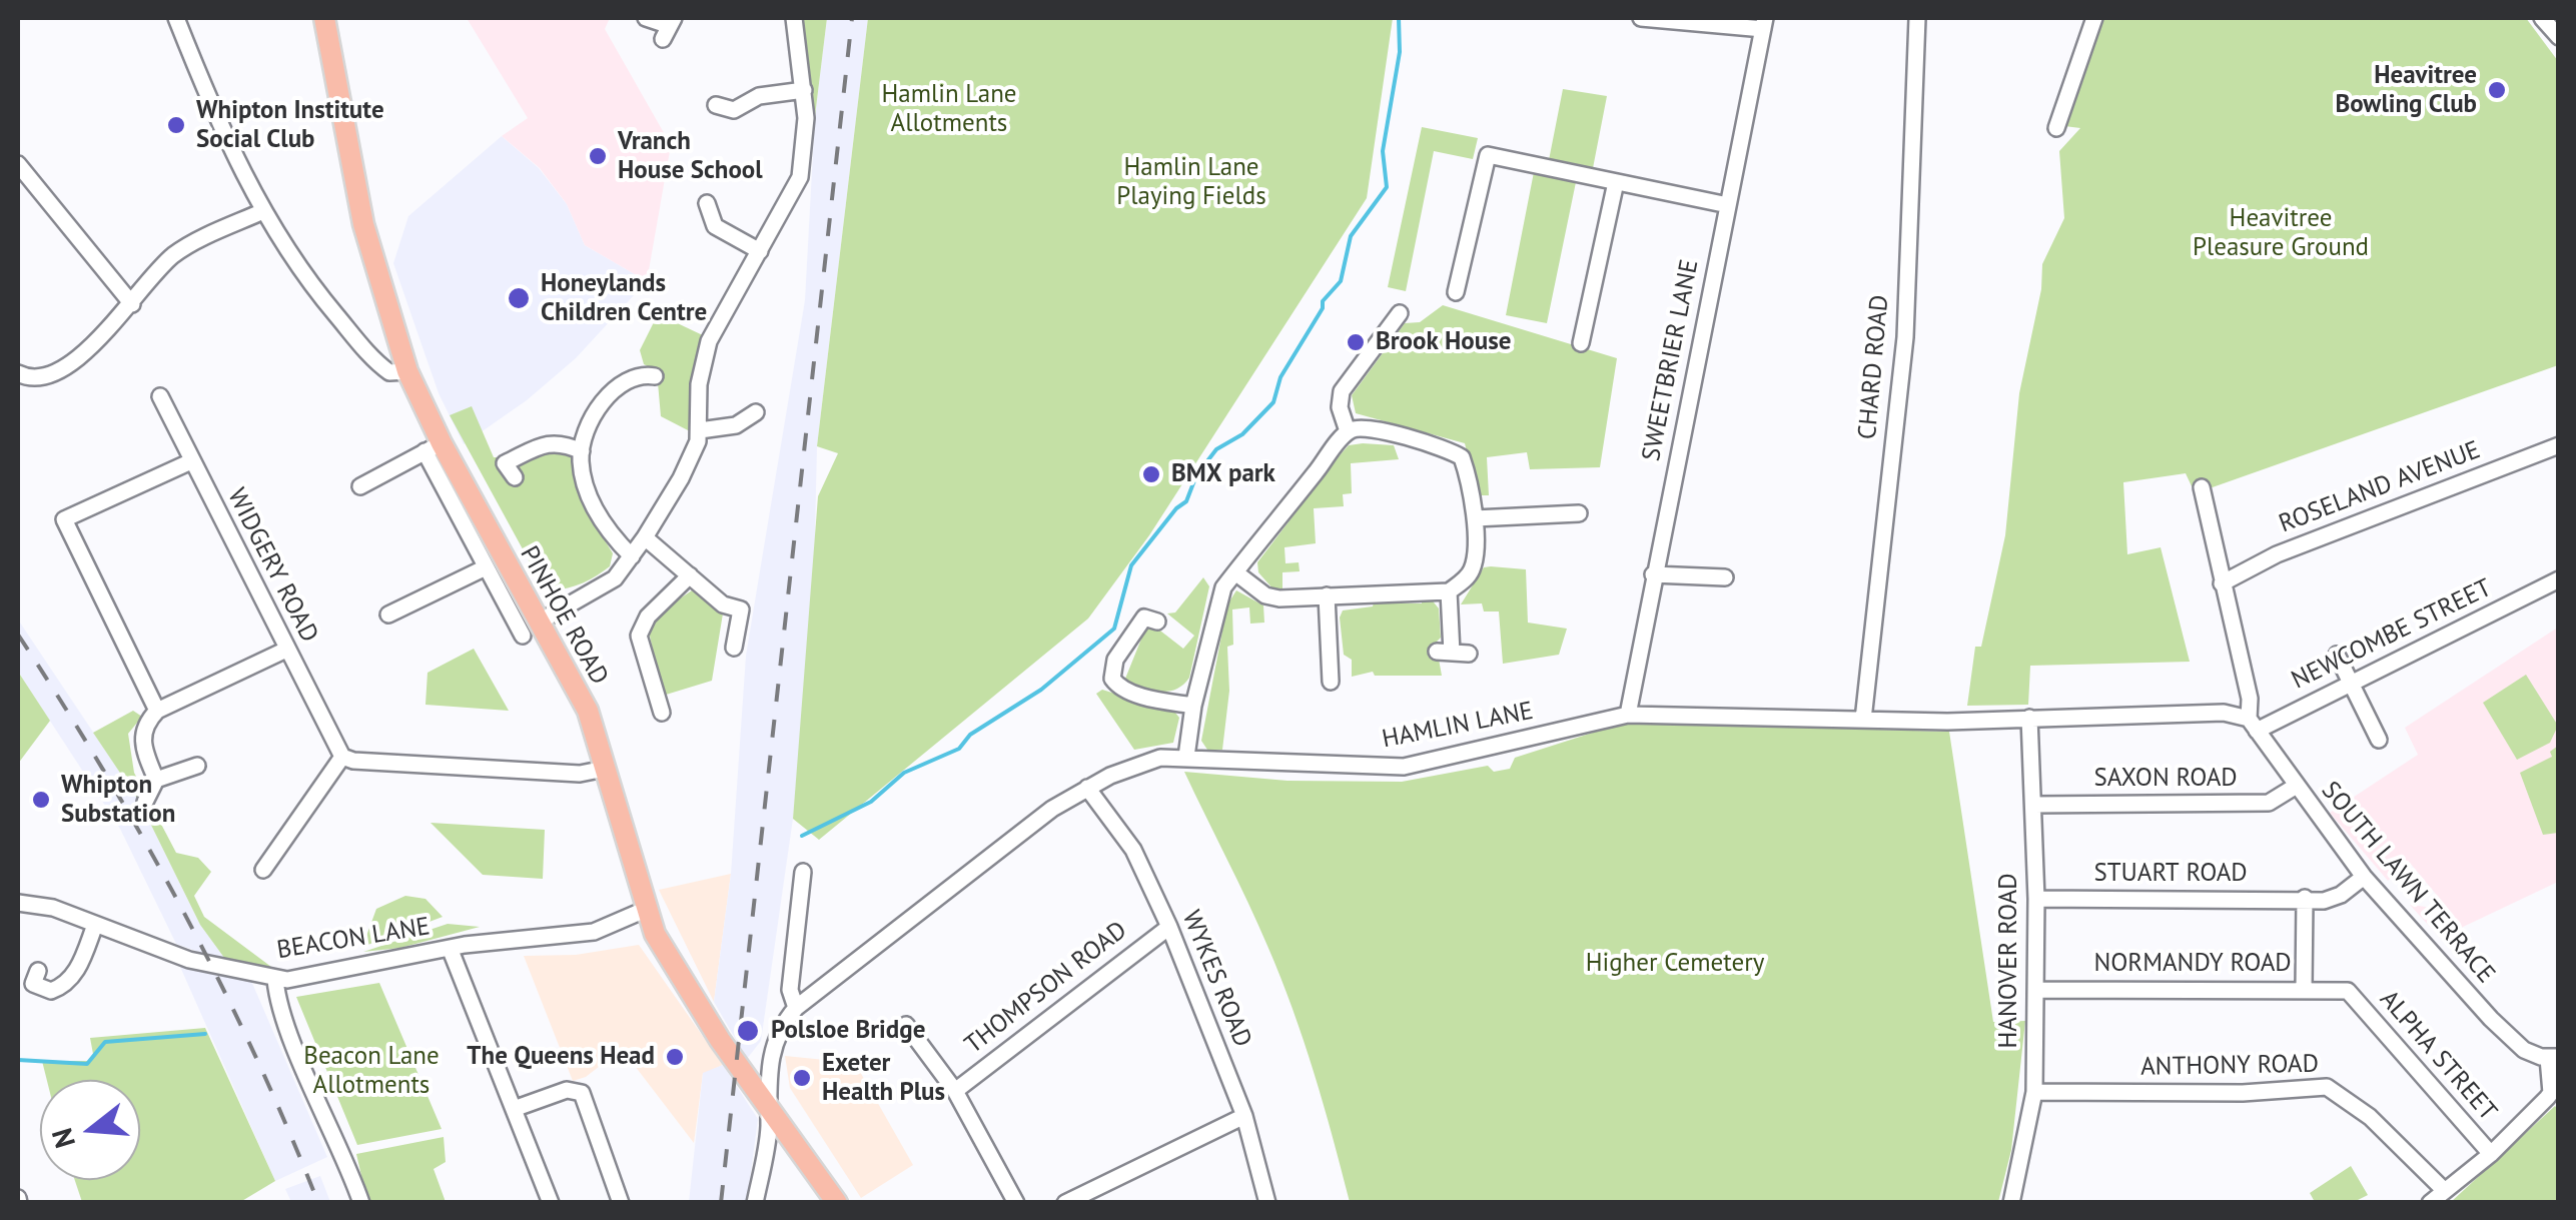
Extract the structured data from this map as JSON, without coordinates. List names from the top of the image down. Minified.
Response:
{"streets":{"main road":["PINHOE ROAD"],"street":["SWEETBRIER LANE","CHARD ROAD","ROSELAND AVENUE","WIDGERY ROAD","NEWCOMBE STREET","HAMLIN LANE","SAXON ROAD","STUART ROAD","SOUTH LAWN TERRACE","BEACON LANE","HANOVER ROAD","NORMANDY ROAD","WYKES ROAD","THOMPSON ROAD","ALPHA STREET","ANTHONY ROAD"]},"crossings":[["SWEETBRIER LANE","HAMLIN LANE"],["CHARD ROAD","HAMLIN LANE"],["PINHOE ROAD","HAMLIN LANE"],["PINHOE ROAD","BEACON LANE"],["NEWCOMBE STREET","HAMLIN LANE"],["NEWCOMBE STREET","SOUTH LAWN TERRACE"],["HAMLIN LANE","SOUTH LAWN TERRACE"],["HAMLIN LANE","HANOVER ROAD"],["HAMLIN LANE","WYKES ROAD"],["SAXON ROAD","SOUTH LAWN TERRACE"],["SAXON ROAD","HANOVER ROAD"],["STUART ROAD","SOUTH LAWN TERRACE"],["STUART ROAD","HANOVER ROAD"],["HANOVER ROAD","NORMANDY ROAD"],["HANOVER ROAD","ANTHONY ROAD"],["NORMANDY ROAD","ALPHA STREET"],["WYKES ROAD","THOMPSON ROAD"]],"parks":["Hamlin Lane Allotments","Hamlin Lane Playing Fields","Heavitree Pleasure Ground","Higher Cemetery","Beacon Lane Allotments"],"places":["Heavitree Bowling Club","Whipton Institute Social Club","Vranch House School","Honeylands Children Centre","Brook House","BMX park","Whipton Substation","Polsloe Bridge","The Queens Head","Exeter Health Plus"],"north":"left"}
